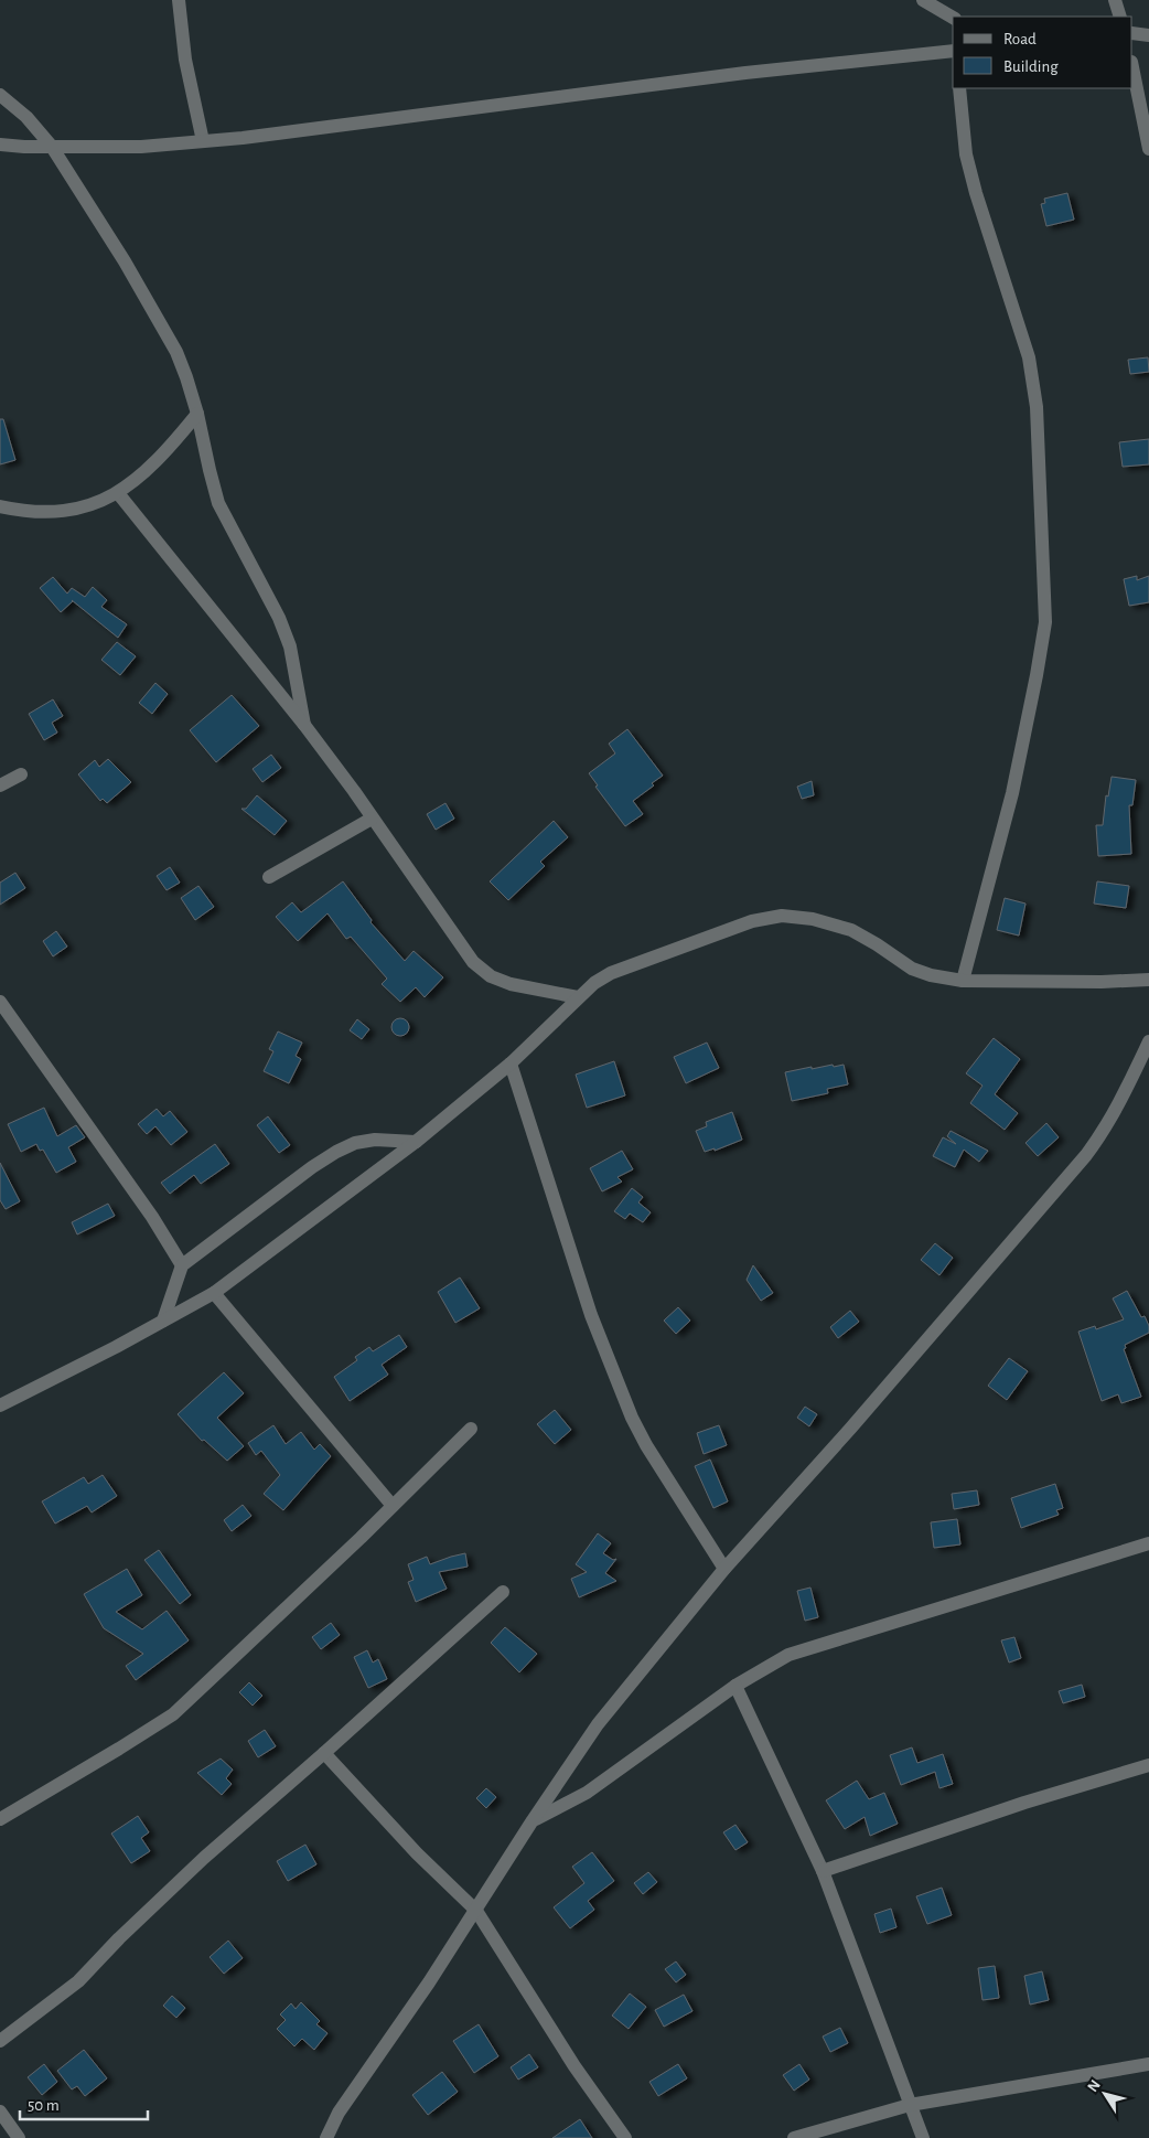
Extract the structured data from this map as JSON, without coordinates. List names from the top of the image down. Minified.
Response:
{"legend":["Road","Building"],"scale_bar":"50 m","north":"top left"}
